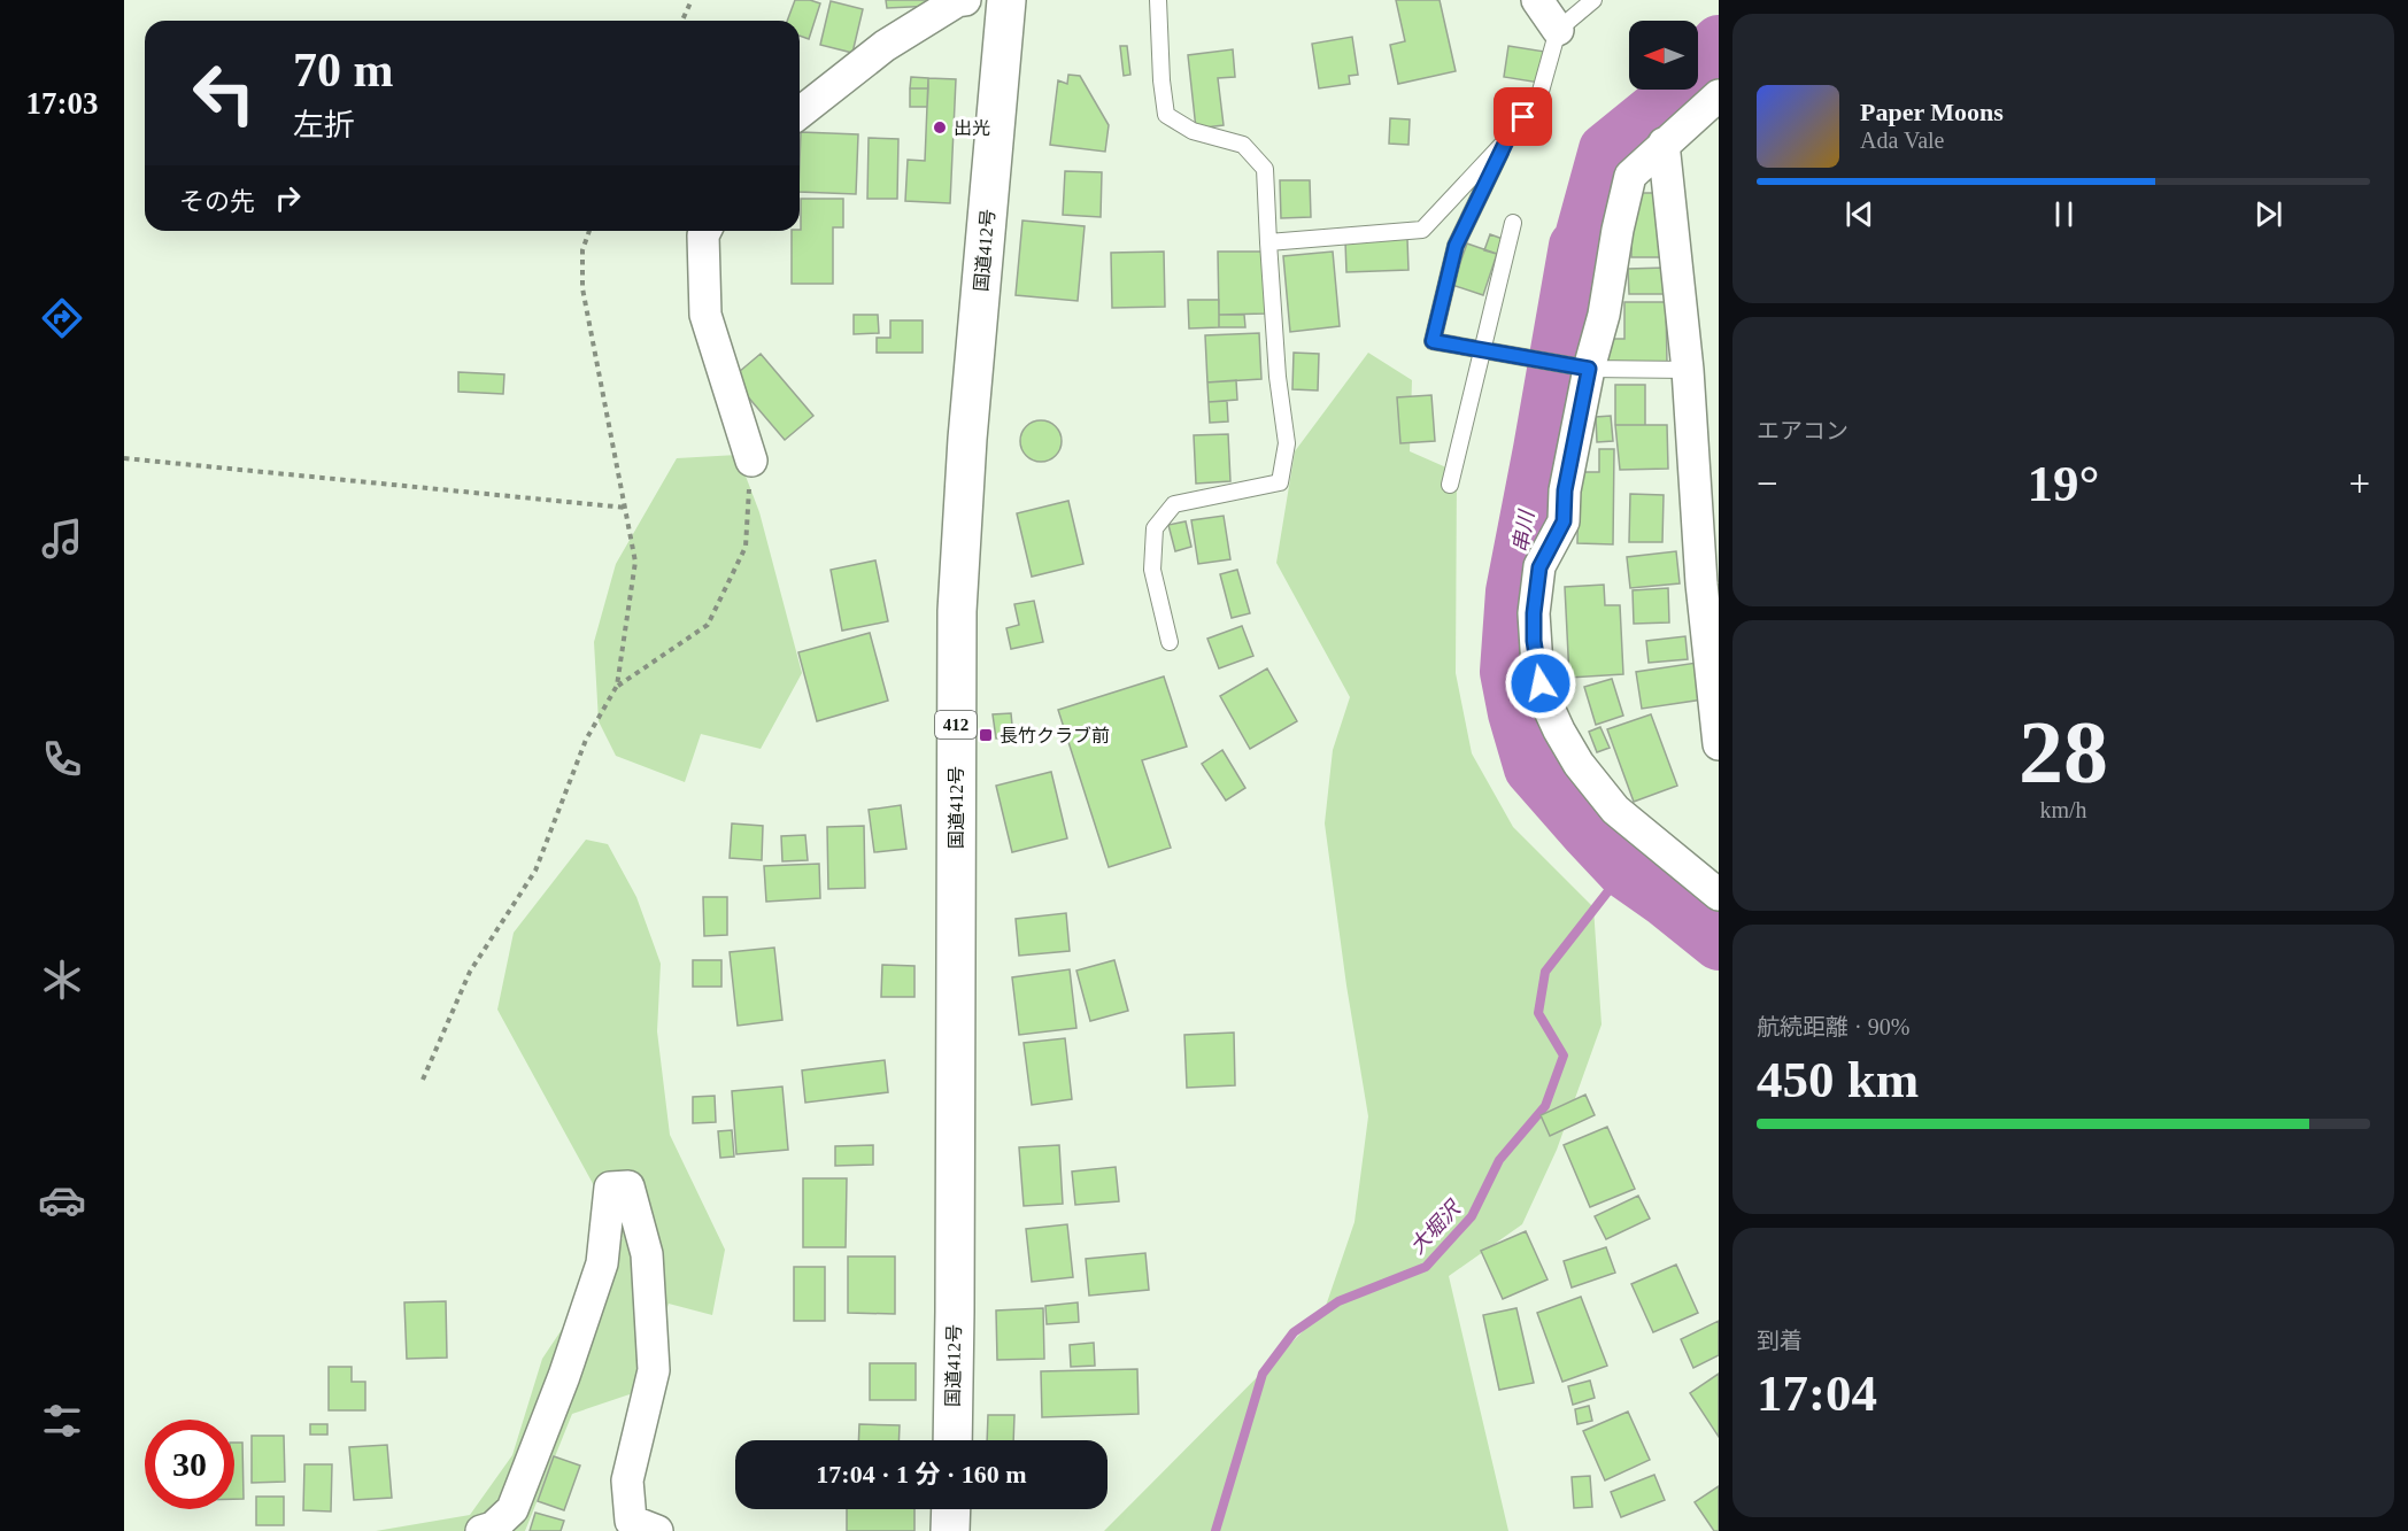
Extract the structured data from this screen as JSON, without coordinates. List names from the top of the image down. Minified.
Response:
{"streets":{"highway":["国道412号","412"]},"water":["串川","大堀沢"],"places":{"other":["出光"],"transit":["長竹クラブ前"]},"north":"left","page":{"tabs":"17:03","turn":["70 m","左折"],"song":["Paper Moons","Ada Vale"],"then":"その先","tile":["エアコン",["28","km/h"],["航続距離 · 90%","450 km"],["到着","17:04"]],"heat":["−","19°","+"],"limit":"30","trip":"17:04 · 1 分 · 160 m"}}
